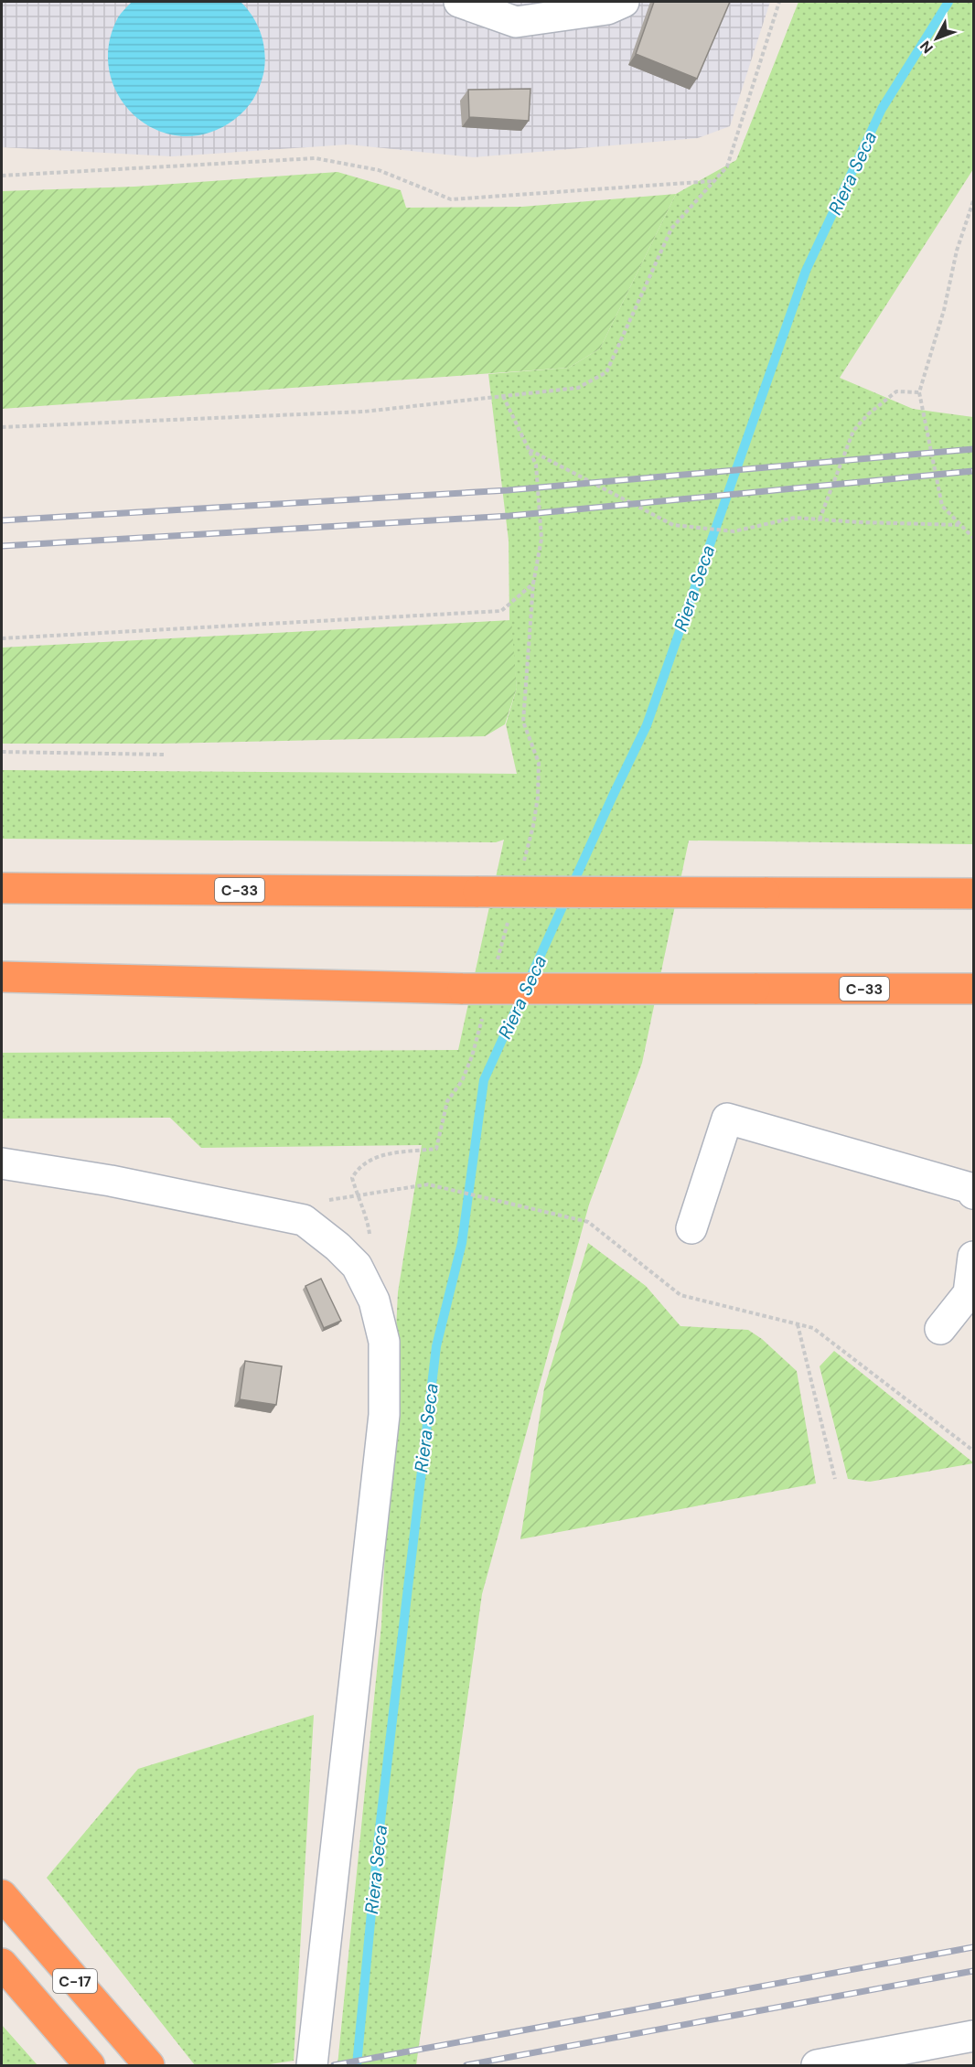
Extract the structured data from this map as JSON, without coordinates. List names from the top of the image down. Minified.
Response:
{"streets":{"highway":["C-33","C-17"]},"water":["Riera Seca"],"north":"bottom left"}
